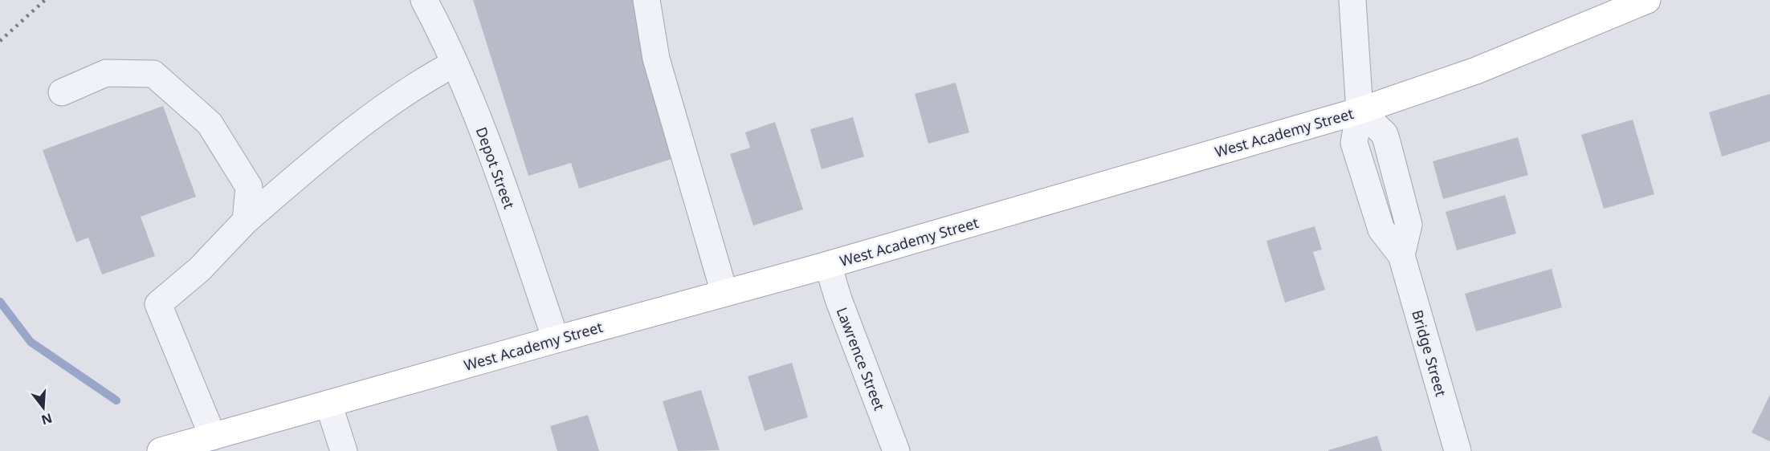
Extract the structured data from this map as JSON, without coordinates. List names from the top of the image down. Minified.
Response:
{"streets":{"main road":["West Academy Street"],"street":["Depot Street","Bridge Street","Lawrence Street"]},"crossings":[["West Academy Street","Depot Street"],["West Academy Street","Bridge Street"],["West Academy Street","Lawrence Street"]],"north":"bottom"}
